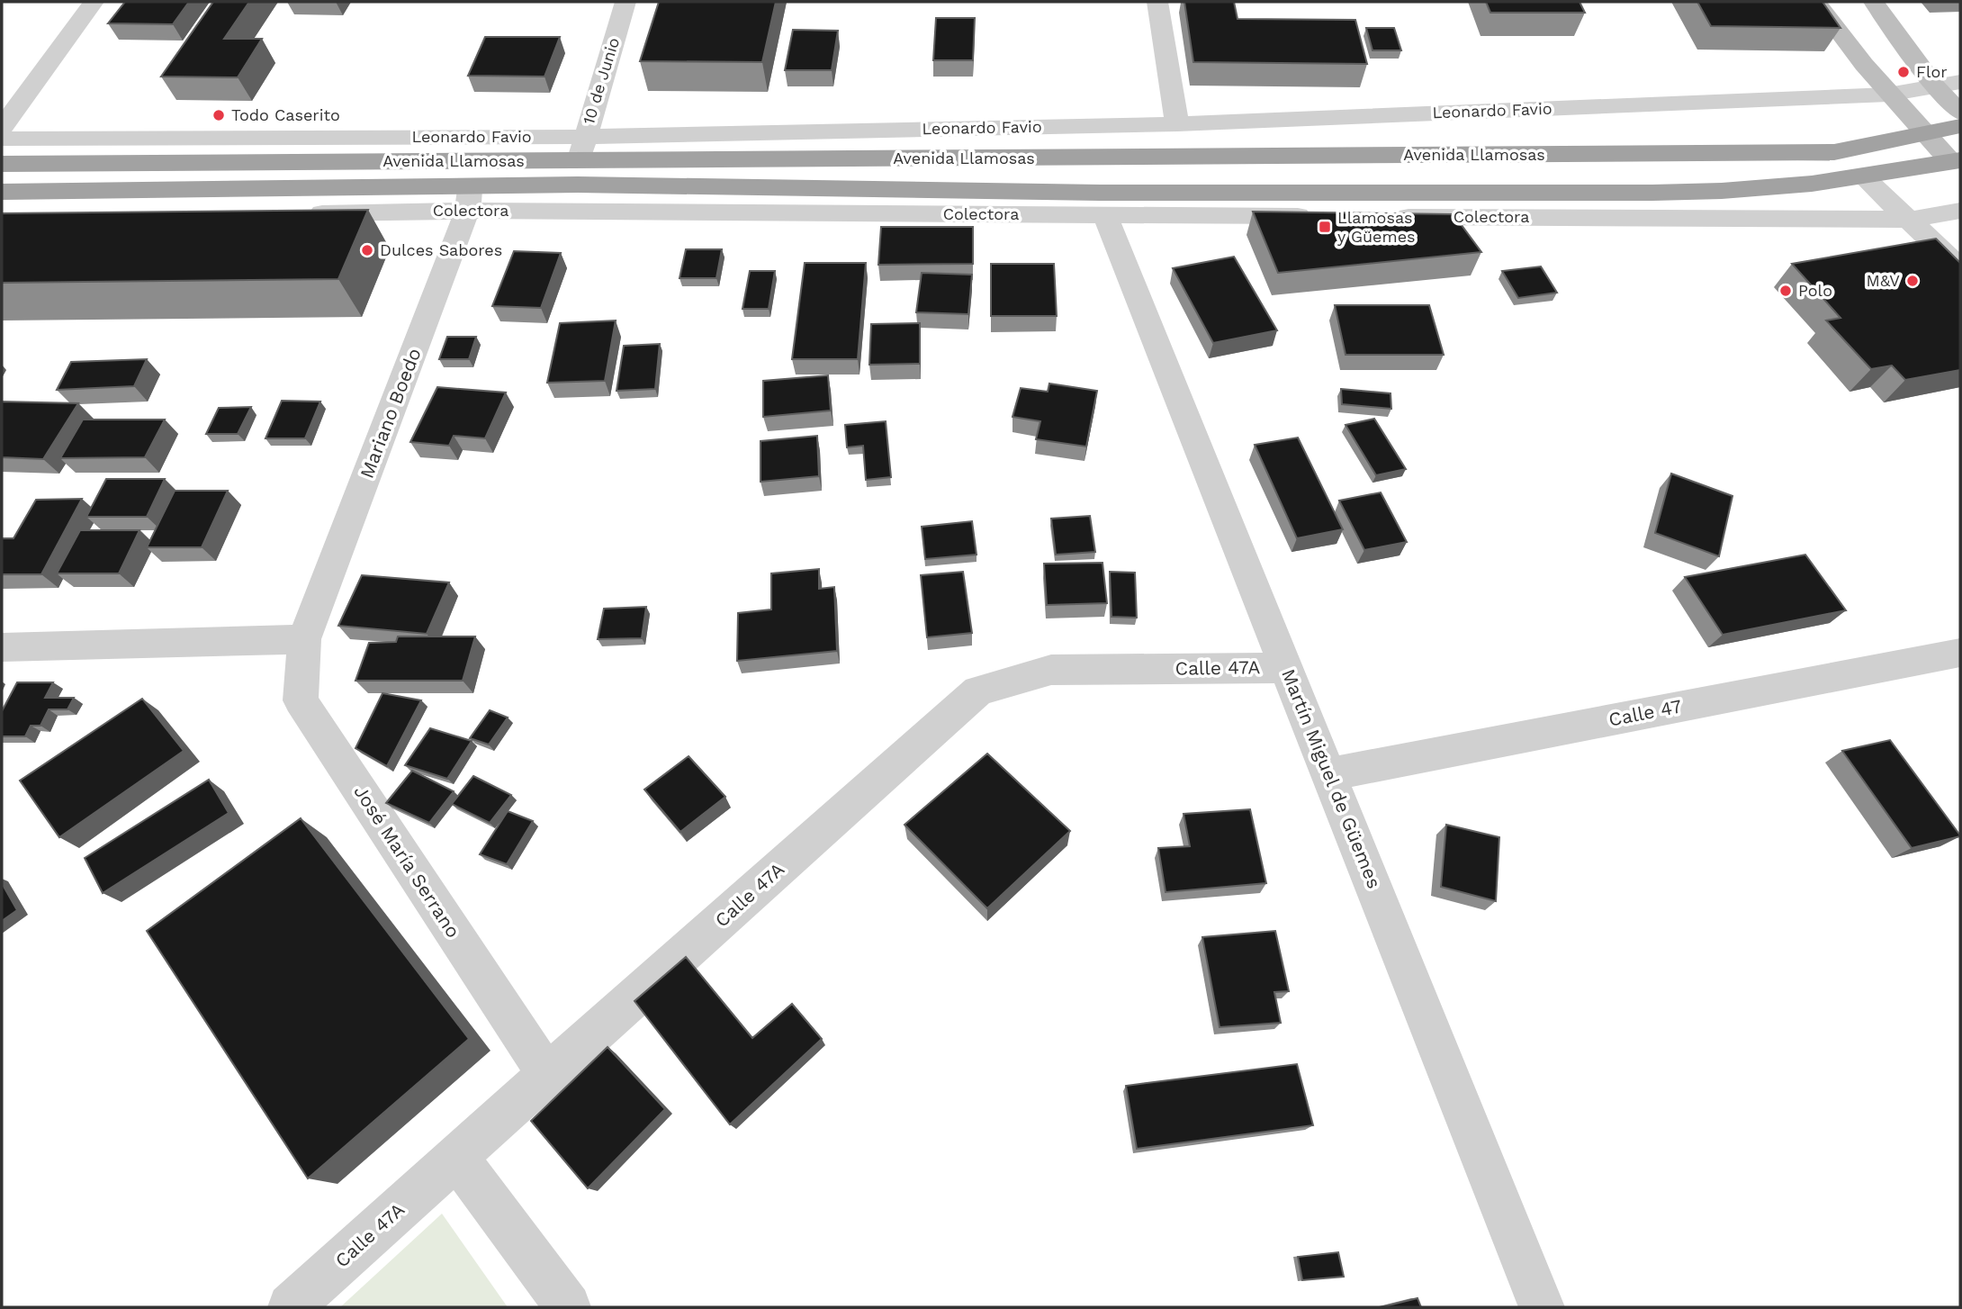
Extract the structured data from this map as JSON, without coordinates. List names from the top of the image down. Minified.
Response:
{"streets":{"highway":["Avenida Llamosas"],"street":["10 de Junio","Leonardo Favio","Colectora","Mariano Boedo","Calle 47A","Calle 47","Martín Miguel de Güemes","José María Serrano"]},"crossings":[["10 de Junio","Leonardo Favio"],["10 de Junio","Avenida Llamosas"],["Leonardo Favio","Avenida Llamosas"],["Avenida Llamosas","Colectora"],["Avenida Llamosas","Mariano Boedo"],["Colectora","Mariano Boedo"],["Colectora","Martín Miguel de Güemes"],["Mariano Boedo","José María Serrano"],["Calle 47A","Martín Miguel de Güemes"],["Calle 47A","José María Serrano"],["Calle 47","Martín Miguel de Güemes"]],"places":{"other":["Flor","Todo Caserito","Dulces Sabores","M&V","Polo"],"transit":["Llamosas y Güemes"]}}
